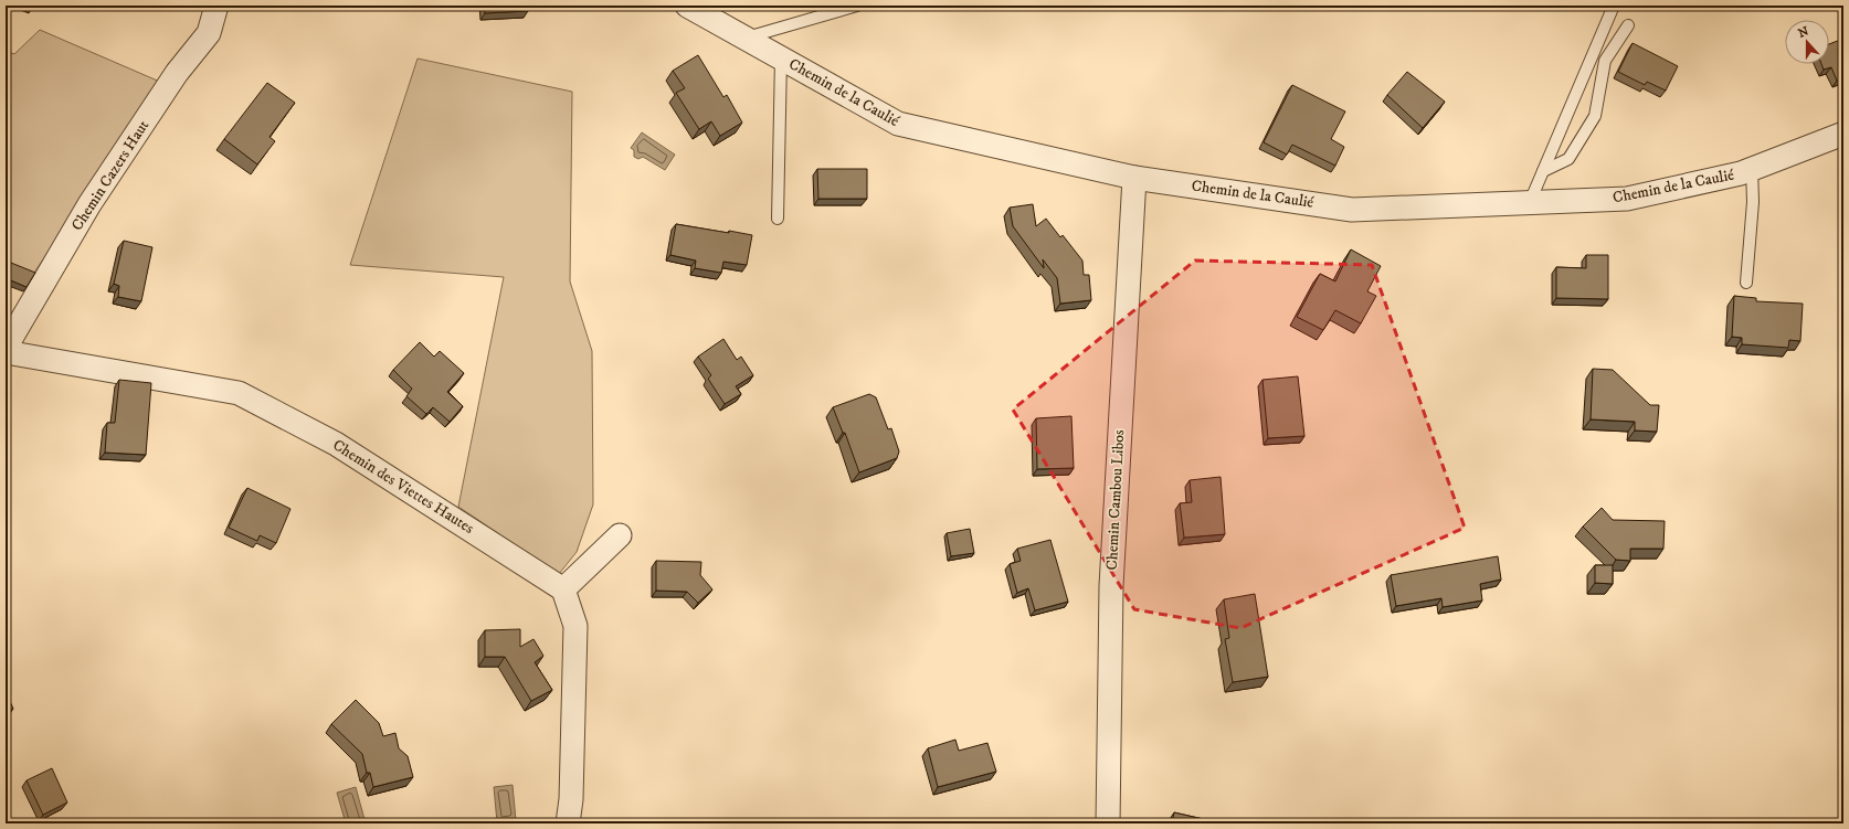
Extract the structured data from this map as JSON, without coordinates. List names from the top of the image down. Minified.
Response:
{"streets":{"street":["Chemin de la Caulié","Chemin Cazers Haut","Chemin des Viettes Hautes","Chemin Cambou Libos"]},"crossings":[["Chemin de la Caulié","Chemin Cambou Libos"]],"north":"top"}
